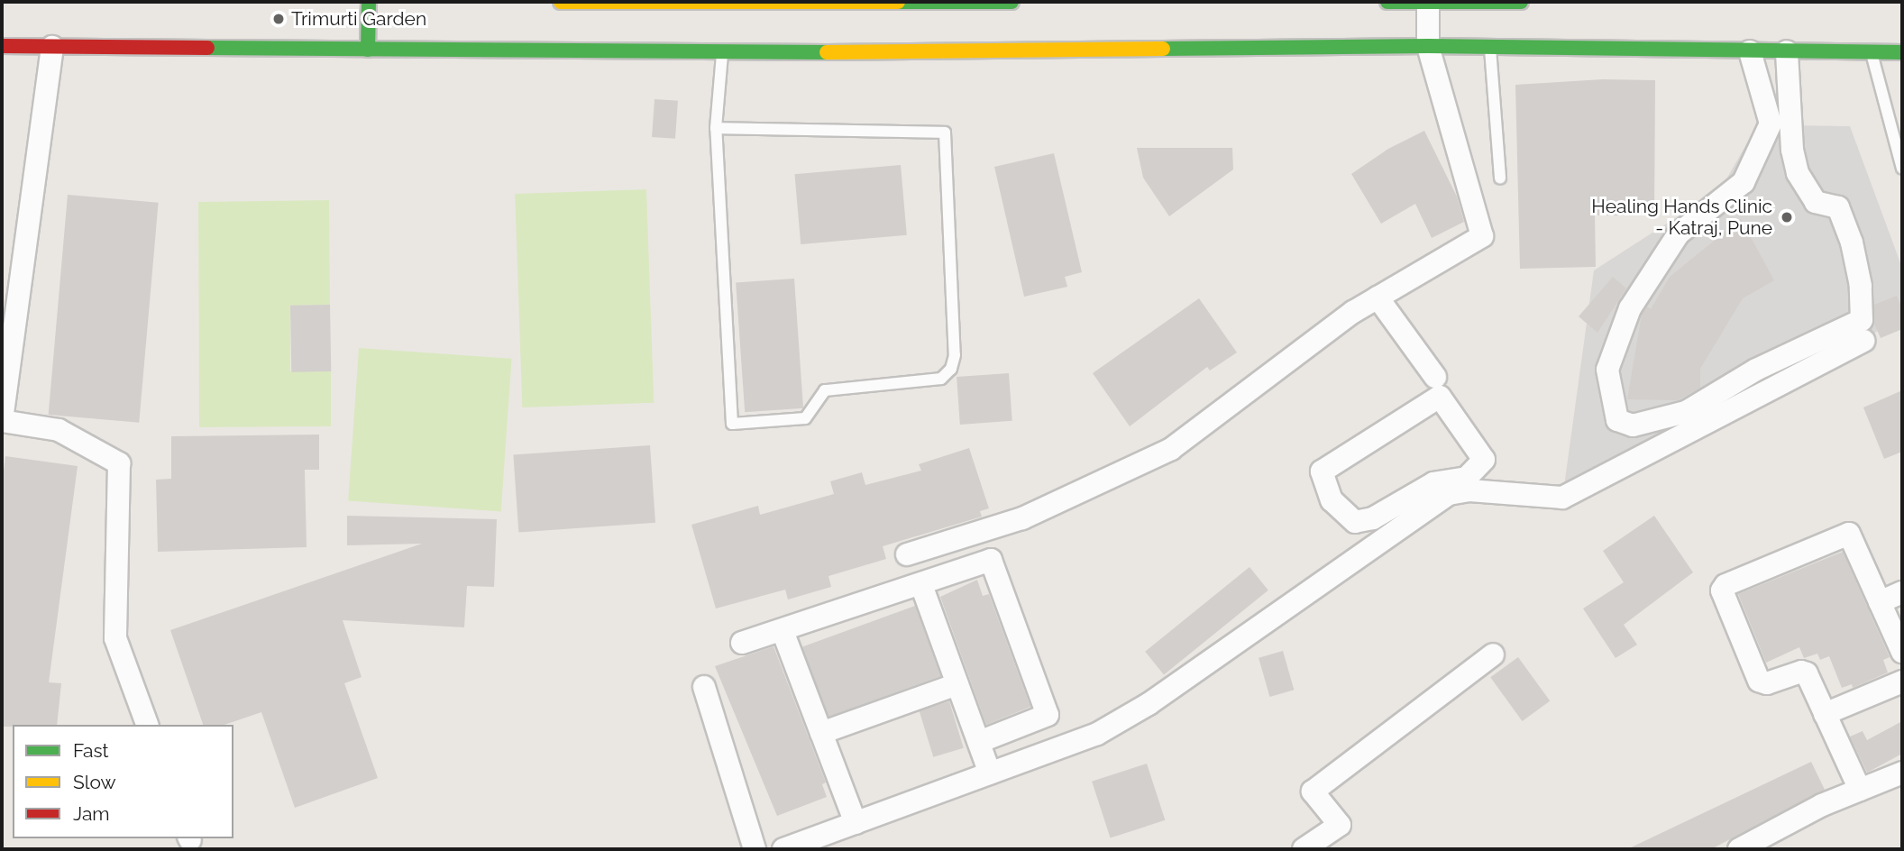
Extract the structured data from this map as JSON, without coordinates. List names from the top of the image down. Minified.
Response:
{"places":["Trimurti Garden","Healing Hands Clinic - Katraj, Pune"],"legend":["Fast","Slow","Jam"]}
